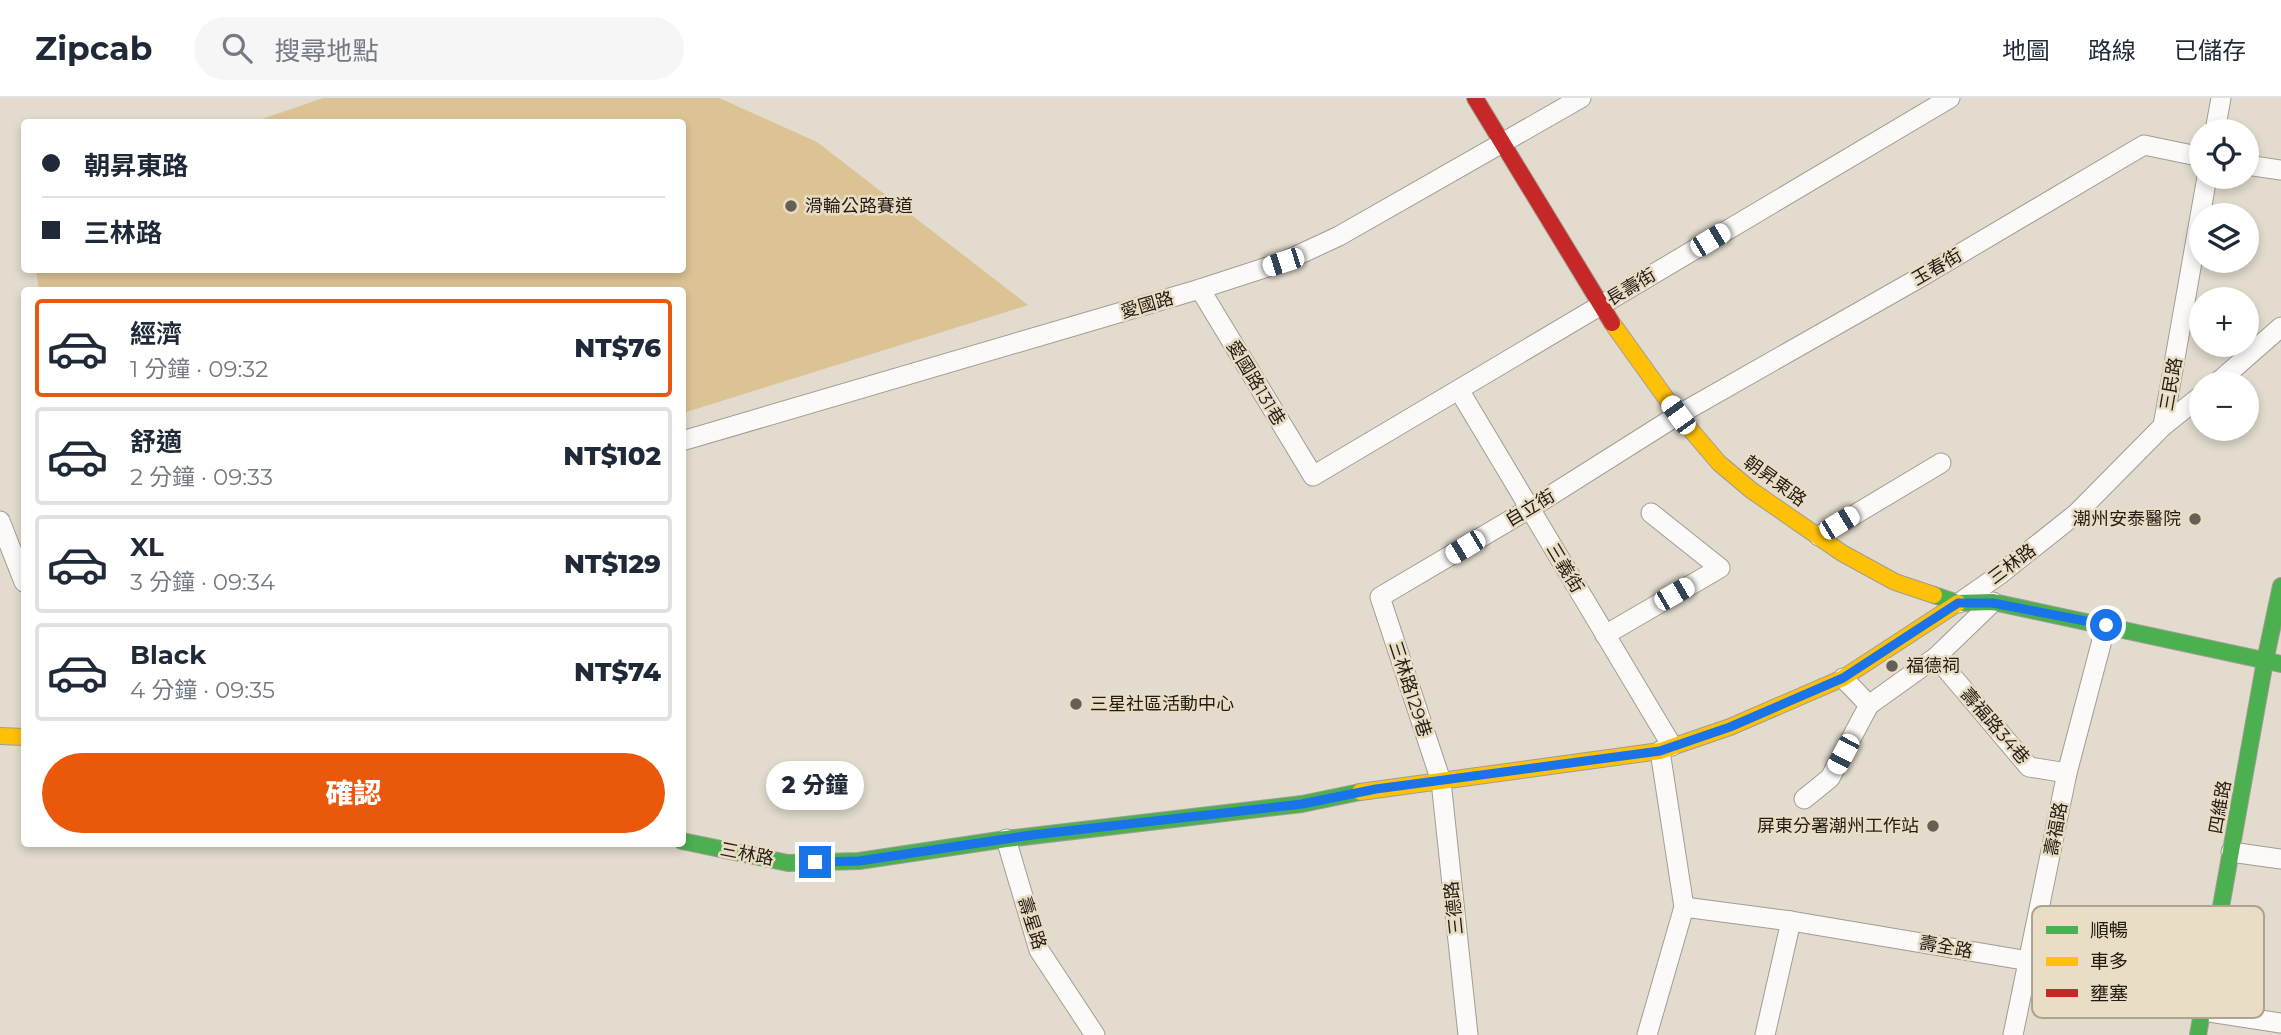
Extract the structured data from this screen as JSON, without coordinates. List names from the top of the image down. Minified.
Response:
{"streets":{"main road":["朝昇東路","三林路","四維路"],"street":["玉春街","長壽街","愛國路","愛國路131巷","三民路","自立街","三義街","三林路129巷","壽福路34巷","壽福路","三德路","壽星路","壽全路"]},"crossings":[["玉春街","朝昇東路"],["玉春街","自立街"],["長壽街","愛國路131巷"],["長壽街","朝昇東路"],["長壽街","三義街"],["愛國路","愛國路131巷"],["愛國路","朝昇東路"],["三民路","三林路"],["朝昇東路","自立街"],["朝昇東路","三林路"],["朝昇東路","四維路"],["朝昇東路","壽福路"],["自立街","三義街"],["自立街","三林路129巷"],["三林路","三義街"],["三林路","三林路129巷"],["三林路","三德路"],["三林路","壽星路"],["三林路129巷","三德路"],["壽福路34巷","壽福路"],["壽福路","壽全路"]],"places":["滑輪公路賽道","潮州安泰醫院","福德祠","三星社區活動中心","屏東分署潮州工作站"],"legend":["順暢","車多","壅塞"],"page":{"header":"Zipcab","search":"搜尋地點","nav":["地圖","路線","已儲存"],"map_buttons":["+","−"],"banner":["朝昇東路","三林路"],"list":[{"name":"經濟","note":"1 分鐘 · 09:32","value":"NT$76"},{"name":"舒適","note":"2 分鐘 · 09:33","value":"NT$102"},{"name":"XL","note":"3 分鐘 · 09:34","value":"NT$129"},{"name":"Black","note":"4 分鐘 · 09:35","value":"NT$74"}],"buttons":"確認","bubble":"2 分鐘"}}
